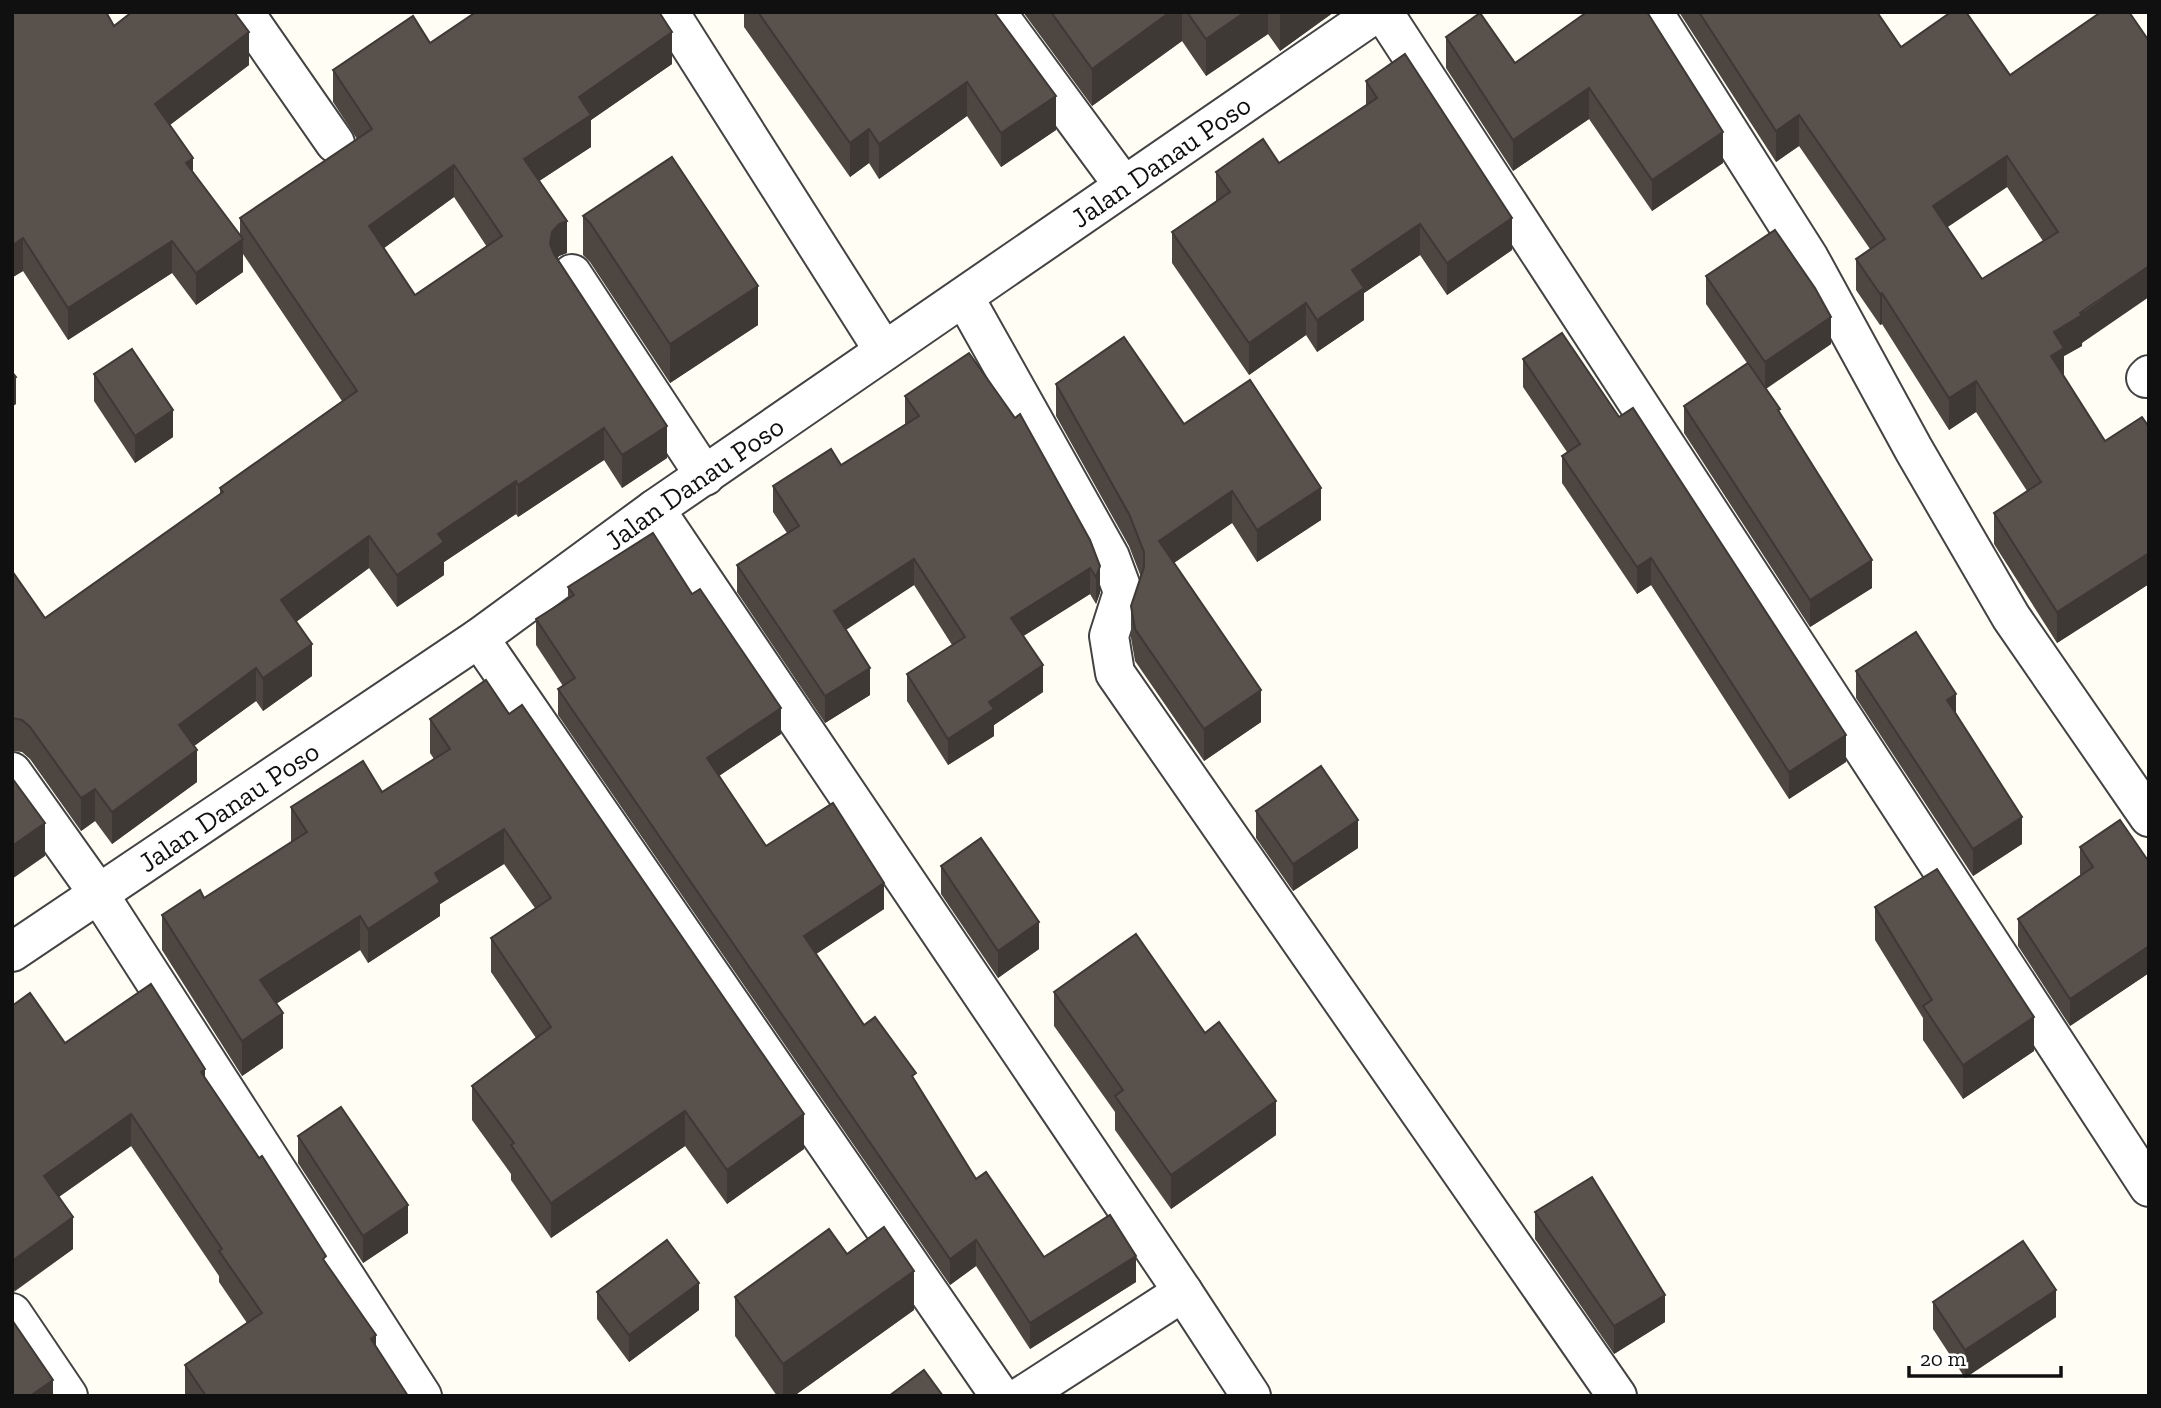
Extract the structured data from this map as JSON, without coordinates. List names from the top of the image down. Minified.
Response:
{"streets":{"street":["Jalan Danau Poso"]},"scale_bar":"20 m"}
